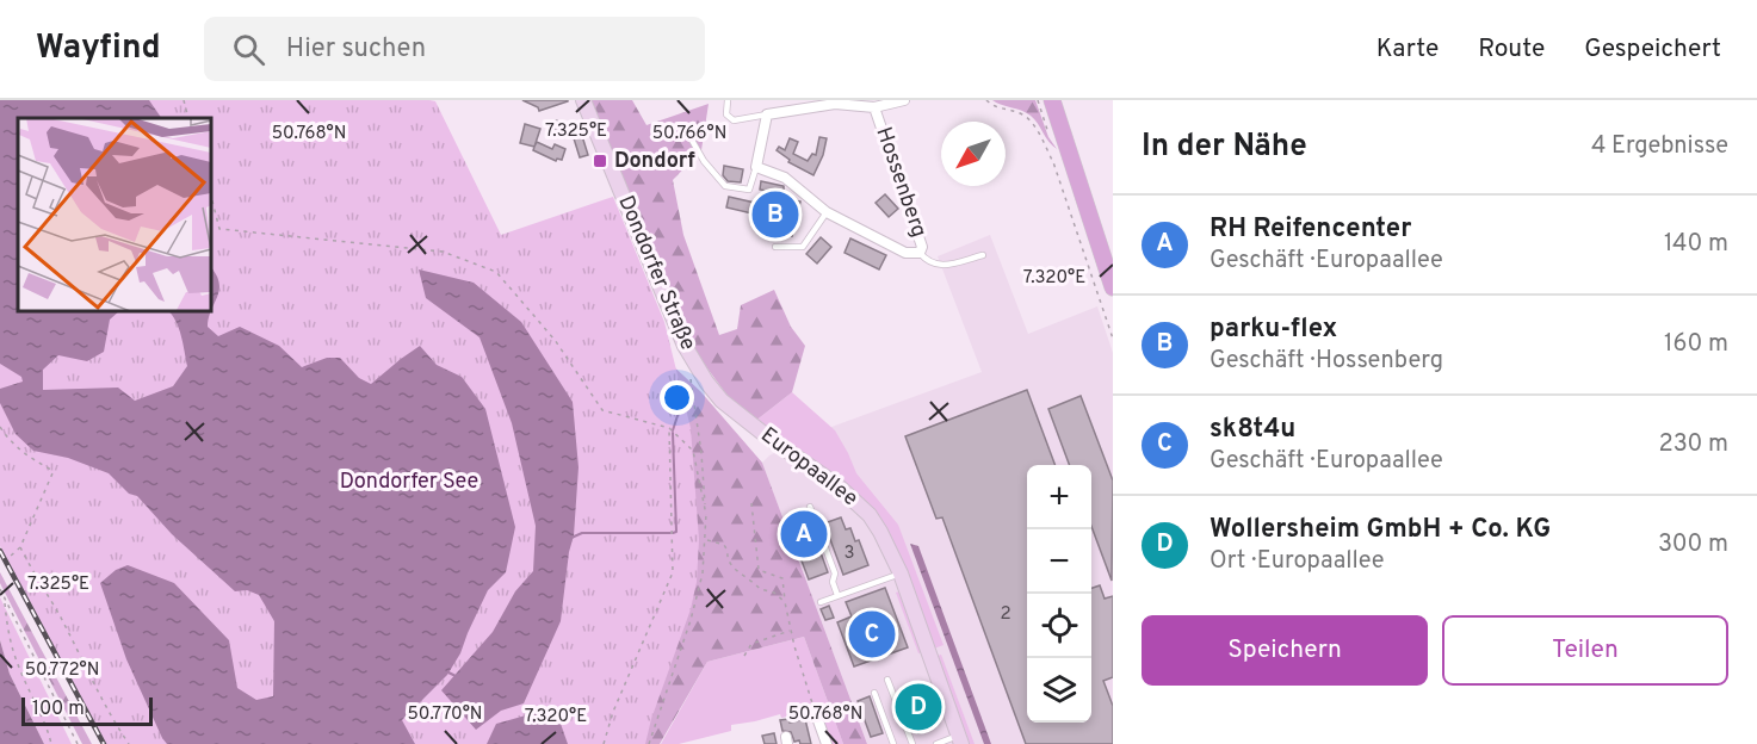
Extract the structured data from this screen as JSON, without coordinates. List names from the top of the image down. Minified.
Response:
{"streets":{"main road":["Dondorfer Straße","Europaallee"],"street":["Hossenberg"]},"crossings":[["Dondorfer Straße","Europaallee"]],"parks":["Dondorfer See"],"places":{"transit":["Dondorf"]},"house_numbers":["3","2"],"scale_bar":"100 m","north":"bottom left","page":{"header":"Wayfind","search":"Hier suchen","nav":["Karte","Route","Gespeichert"],"heading":["In der Nähe","4 Ergebnisse"],"pins":["B","A","C","D"],"list":[{"mark":"A","name":"RH Reifencenter","note":"Geschäft · Europaallee","value":"140 m"},{"mark":"B","name":"parku-flex","note":"Geschäft · Hossenberg","value":"160 m"},{"mark":"C","name":"sk8t4u","note":"Geschäft · Europaallee","value":"230 m"},{"mark":"D","name":"Wollersheim GmbH + Co. KG","note":"Ort · Europaallee","value":"300 m"}],"map_buttons":["+","−"],"buttons":["Speichern","Teilen"],"scale":"100 m"},"coordinates":["7.325°E","50.768°N","50.766°N","7.320°E","50.772°N","50.770°N"]}
